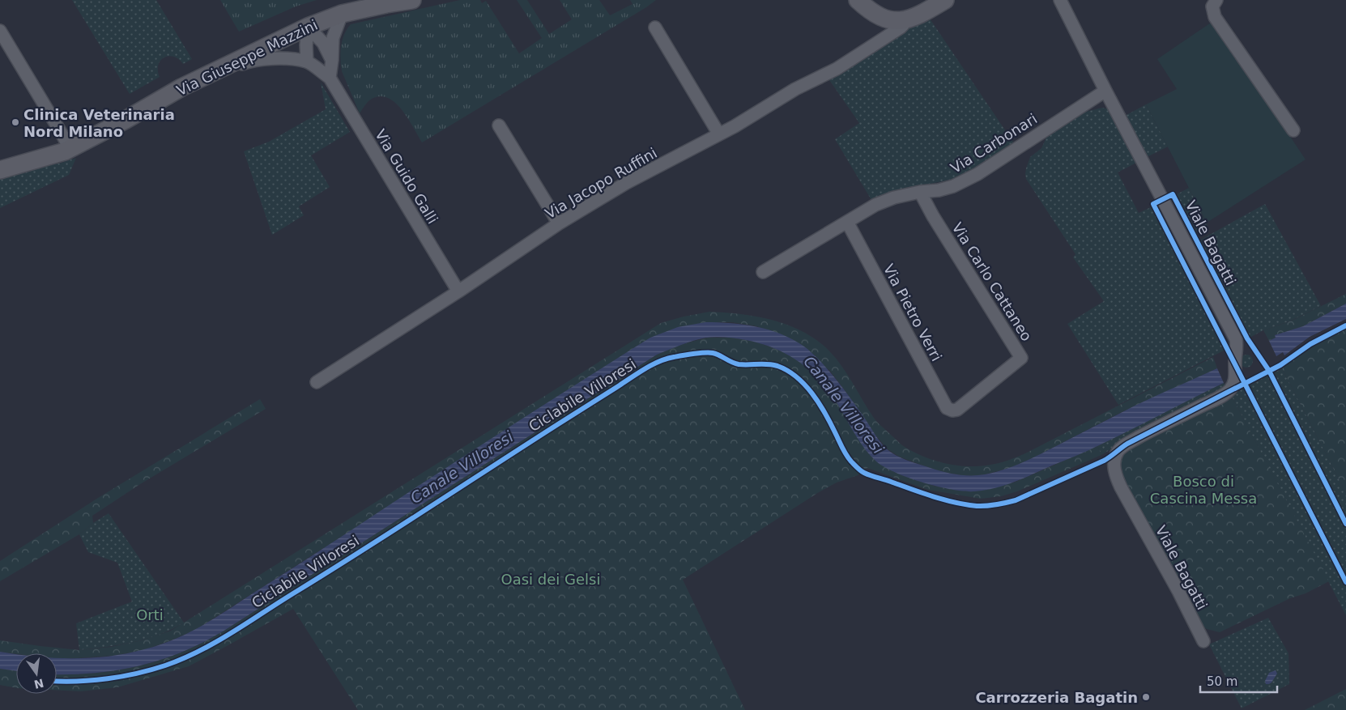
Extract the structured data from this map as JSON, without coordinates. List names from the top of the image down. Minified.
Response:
{"streets":{"street":["Via Giuseppe Mazzini","Via Carbonari","Via Guido Galli","Via Jacopo Ruffini","Viale Bagatti","Via Carlo Cattaneo","Via Pietro Verri"],"cycle path":["Ciclabile Villoresi"]},"crossings":[["Via Giuseppe Mazzini","Via Guido Galli"],["Via Carbonari","Viale Bagatti"],["Via Carbonari","Via Carlo Cattaneo"],["Via Carbonari","Via Pietro Verri"],["Via Guido Galli","Via Jacopo Ruffini"],["Via Carlo Cattaneo","Via Pietro Verri"]],"water":["Canale Villoresi"],"parks":["Bosco di Cascina Messa","Oasi dei Gelsi","Orti"],"places":["Clinica Veterinaria Nord Milano","Carrozzeria Bagatin"],"scale_bar":"50 m","north":"bottom"}
